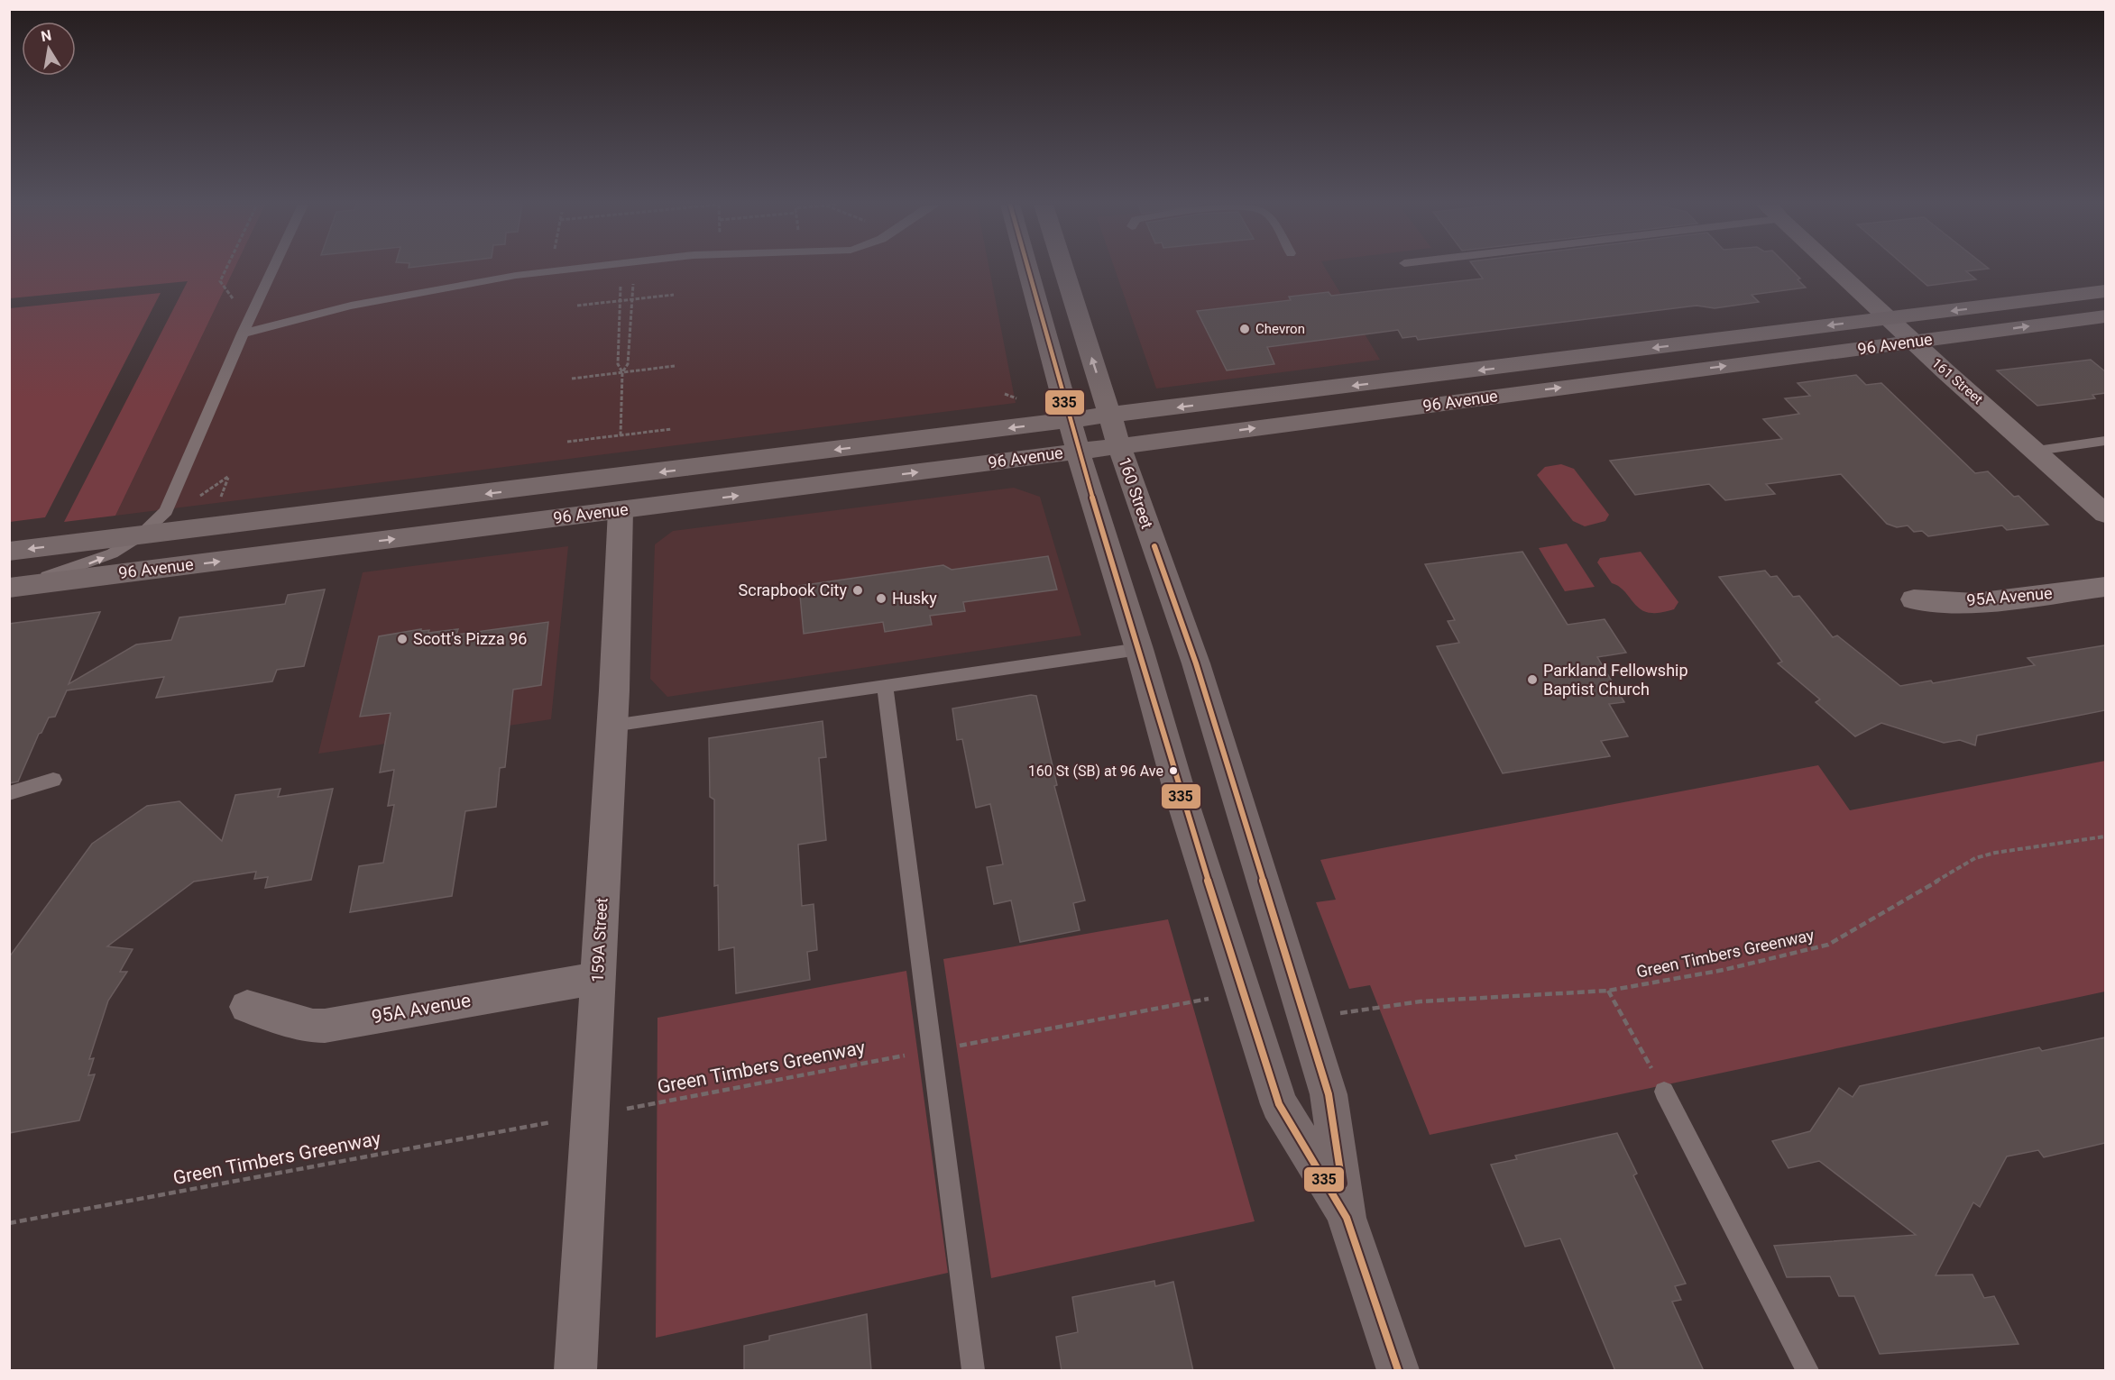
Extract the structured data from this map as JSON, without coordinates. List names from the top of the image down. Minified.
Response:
{"streets":{"main road":["96 Avenue","160 Street"],"street":["161 Street","95A Avenue","159A Street"],"path":["Green Timbers Greenway"]},"crossings":[["96 Avenue","161 Street"],["96 Avenue","160 Street"],["96 Avenue","159A Street"],["95A Avenue","159A Street"]],"places":["Chevron","Scrapbook City","Husky","Scott's Pizza 96","Parkland Fellowship Baptist Church","160 St (SB) at 96 Ave"],"lines":["transit line 335"],"north":"top"}
